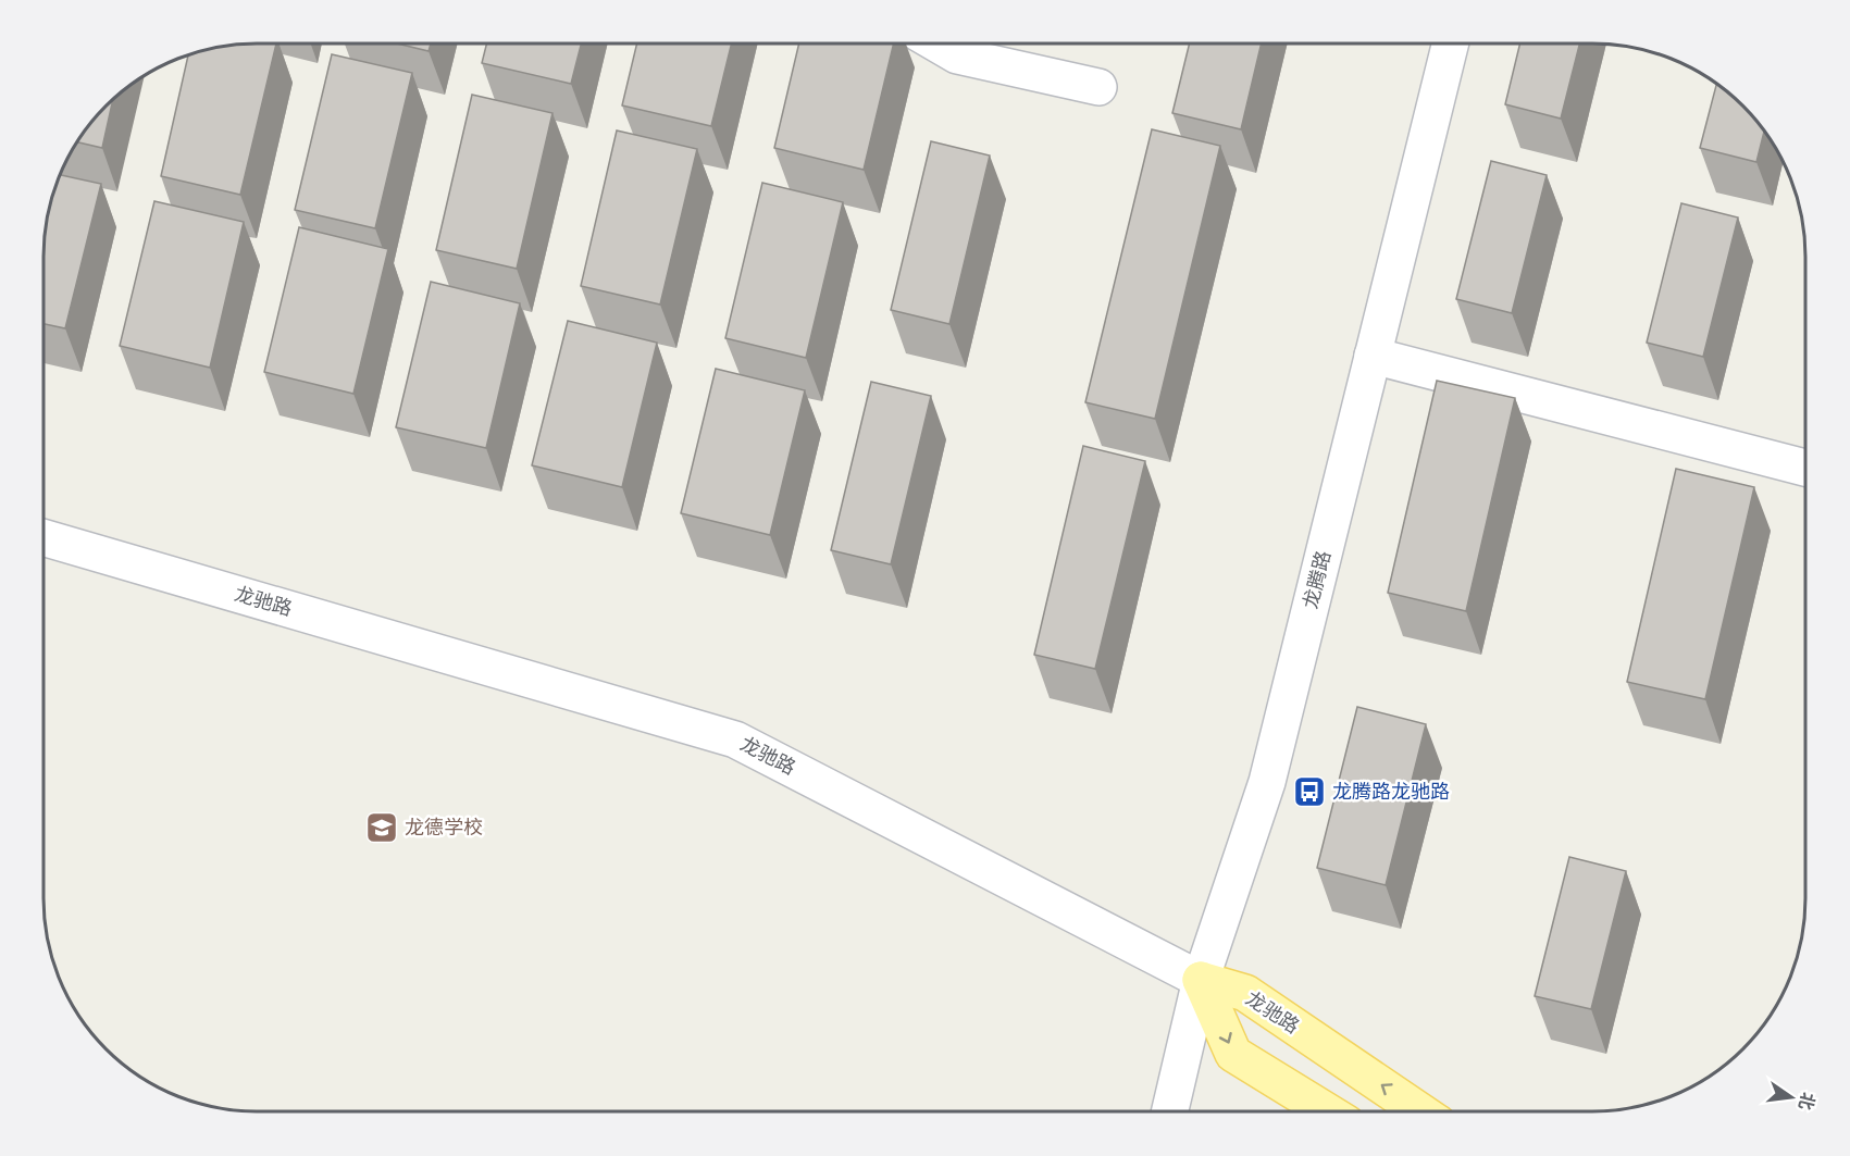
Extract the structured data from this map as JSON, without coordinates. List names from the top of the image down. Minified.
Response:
{"streets":{"main road":["龙驰路"],"street":["龙腾路"]},"crossings":[["龙腾路","龙驰路"]],"places":{"bus stop":["龙腾路龙驰路"],"school or university":["龙德学校"]},"north":"right"}
